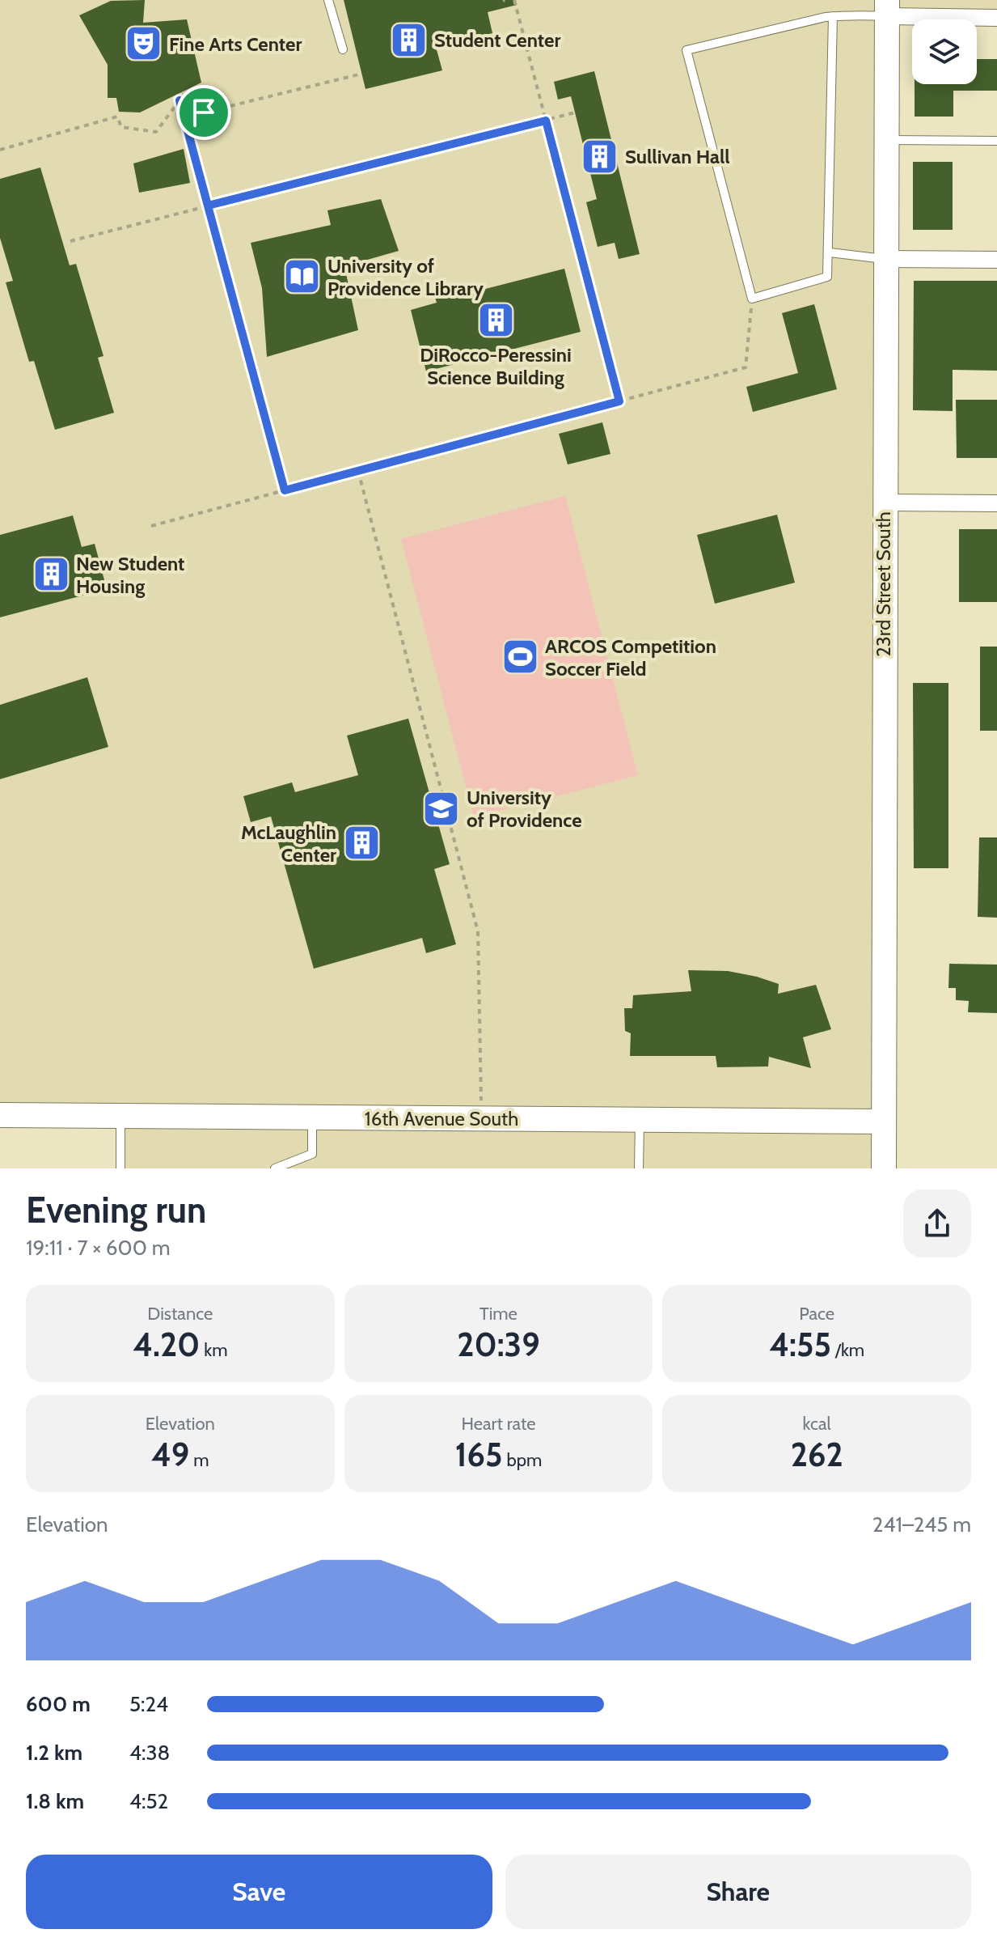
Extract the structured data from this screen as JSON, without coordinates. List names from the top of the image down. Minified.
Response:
{"streets":{"street":["23rd Street South","16th Avenue South"]},"crossings":[["23rd Street South","16th Avenue South"]],"places":{"building":["Student Center","Sullivan Hall","DiRocco-Peressini Science Building","New Student Housing","McLaughlin Center"],"theatre":["Fine Arts Center"],"library":["University of Providence Library"],"sports":["ARCOS Competition Soccer Field"],"school or university":["University of Providence"]},"page":{"heading":["Evening run","19:11 · 7 × 600 m"],"stats":[["Distance","4.20 km"],["Time","20:39"],["Pace","4:55 /km"],["Elevation","49 m"],["Heart rate","165 bpm"],["kcal","262"]],"chart":["Elevation","241–245 m"],"list":[{"name":"600 m","note":"5:24"},{"name":"1.2 km","note":"4:38"},{"name":"1.8 km","note":"4:52"}],"buttons":["Save","Share"]}}
